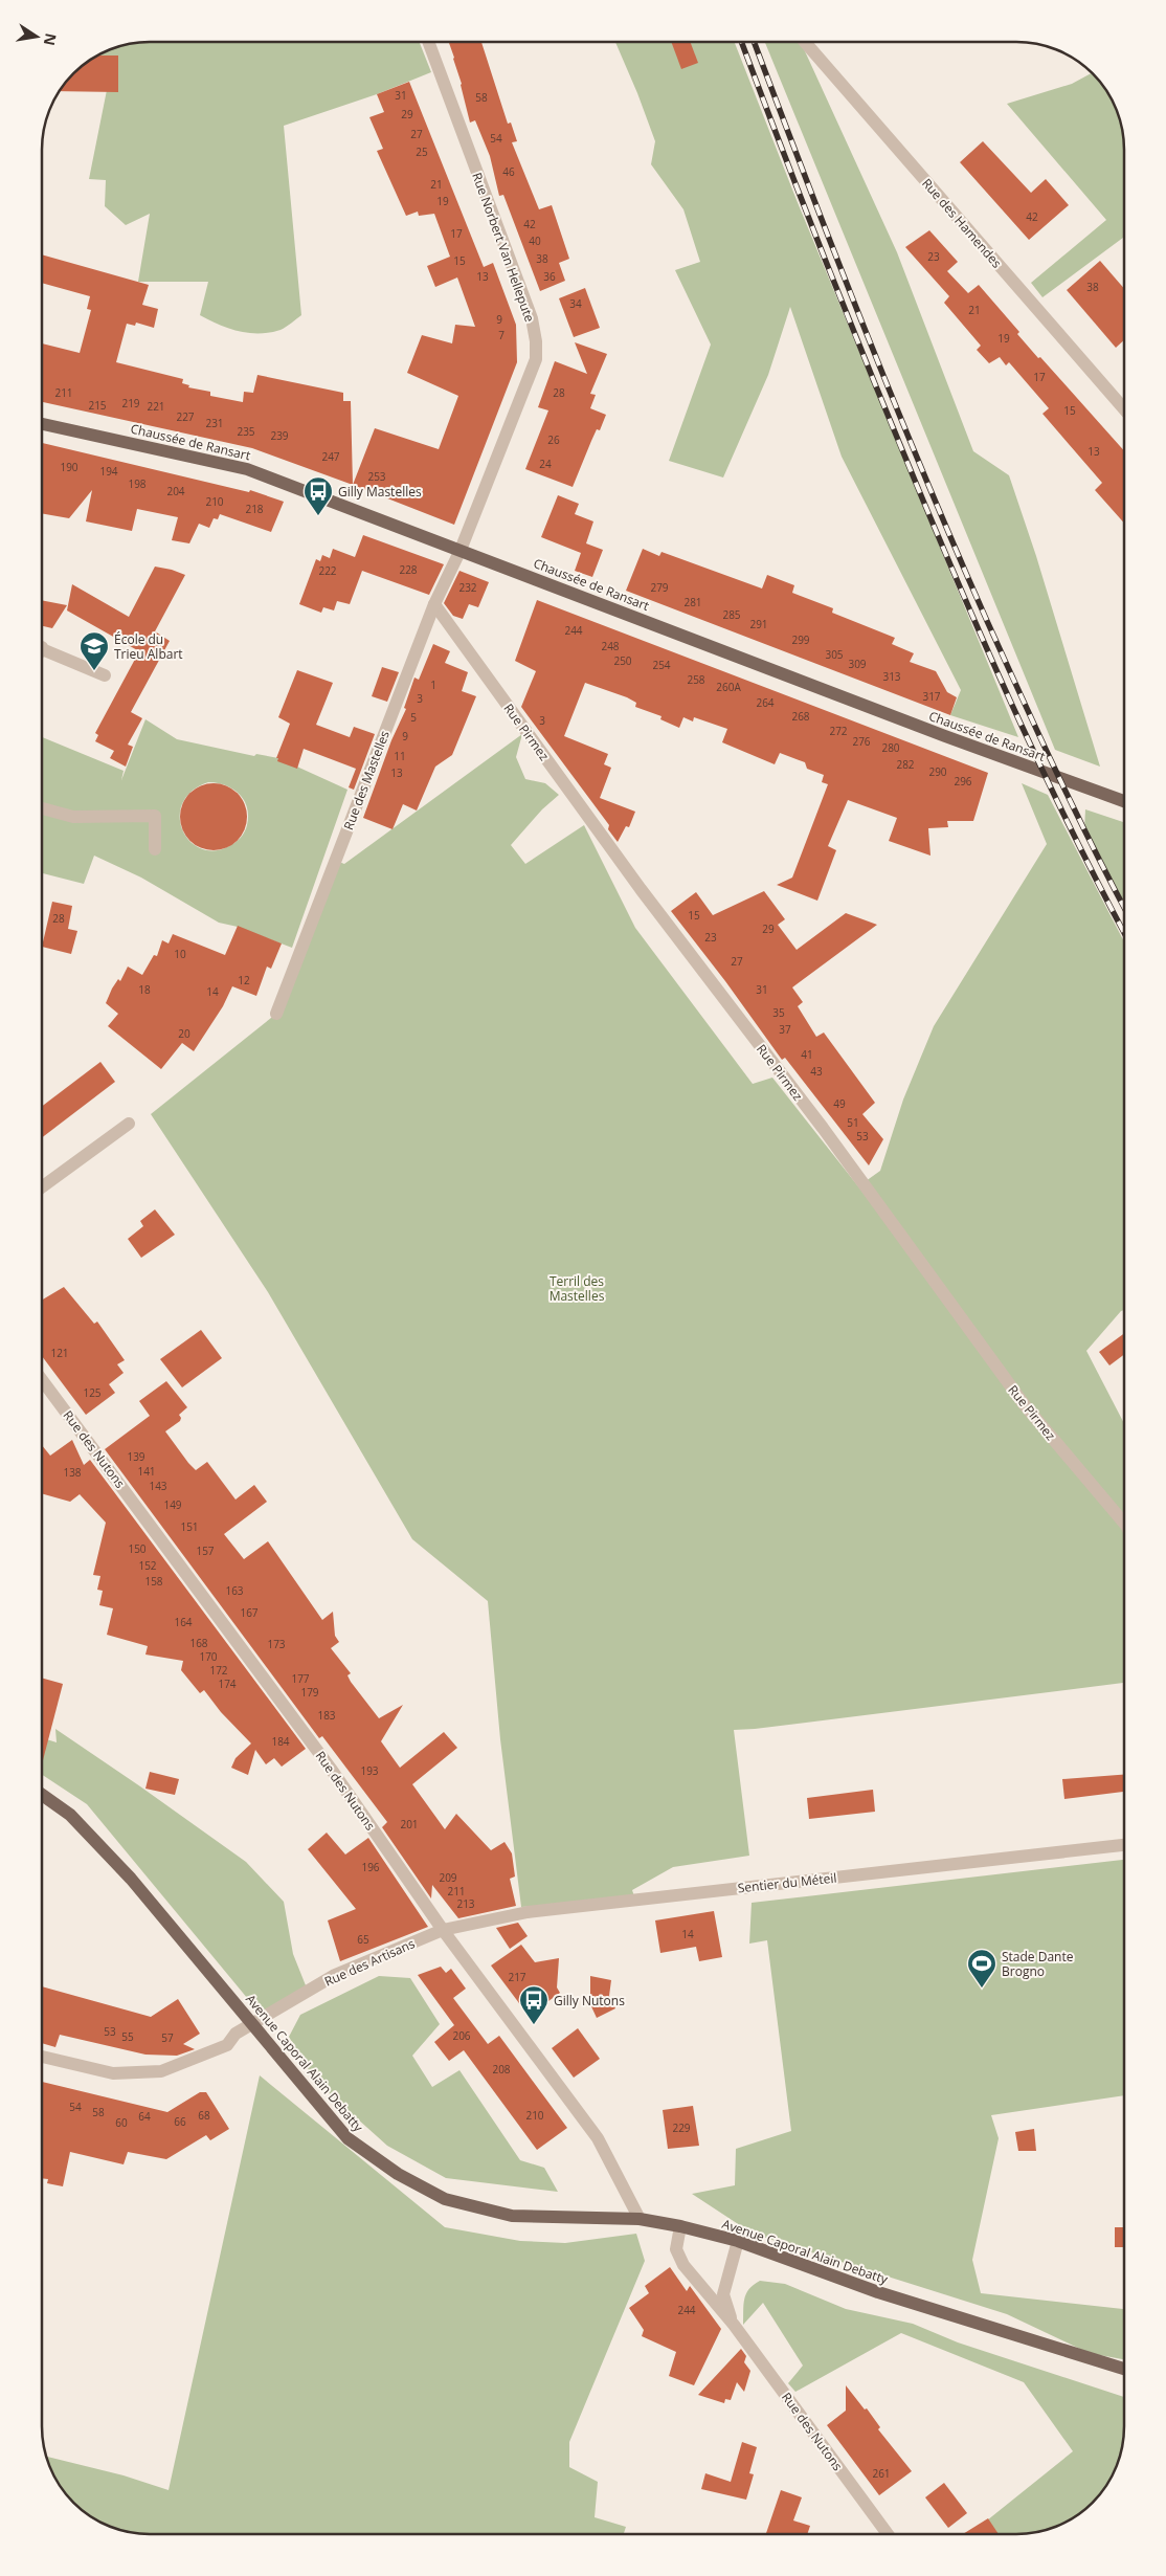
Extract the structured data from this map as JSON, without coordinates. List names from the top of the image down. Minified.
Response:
{"streets":{"main road":["Chaussée de Ransart","Avenue Caporal Alain Debatty"],"street":["Rue des Hamendes","Rue Norbert Van Hellepute","Rue Pirmez","Rue des Mastelles","Rue des Nutons","Sentier du Méteil","Rue des Artisans"]},"crossings":[["Rue Norbert Van Hellepute","Chaussée de Ransart"],["Rue Norbert Van Hellepute","Rue des Mastelles"],["Chaussée de Ransart","Rue des Mastelles"],["Rue Pirmez","Rue des Mastelles"],["Rue des Nutons","Sentier du Méteil"],["Rue des Nutons","Rue des Artisans"],["Rue des Nutons","Avenue Caporal Alain Debatty"],["Sentier du Méteil","Rue des Artisans"],["Rue des Artisans","Avenue Caporal Alain Debatty"]],"parks":["Terril des Mastelles"],"places":{"bus stop":["Gilly Mastelles","Gilly Nutons"],"school or university":["École du Trieu Albart"],"sports":["Stade Dante Brogno"]},"house_numbers":["31","58","29","27","54","25","46","21","19","42","42","17","40","23","38","15","13","36","38","34","21","9","7","19","17","211","28","219","215","221","15","227","231","235","239","26","13","247","24","190","194","253","198","204","210","218","228","222","232","279","281","285","291","244","299","248","305","250","309","254","313","258","1","260A","317","3","264","268","5","3","272","9","276","280","11","282","290","13","296","15","28","29","23","10","27","12","18","31","14","35","37","20","41","43","49","51","53","121","125","139","141","138","143","149","151","150","157","152","158","163","167","164","168","173","170","172","177","174","179","183","184","193","201","196","209","211","213","14","65","217","53","206","55","57","208","54","58","68","210","64","66","60","229","244","261"],"north":"right"}
